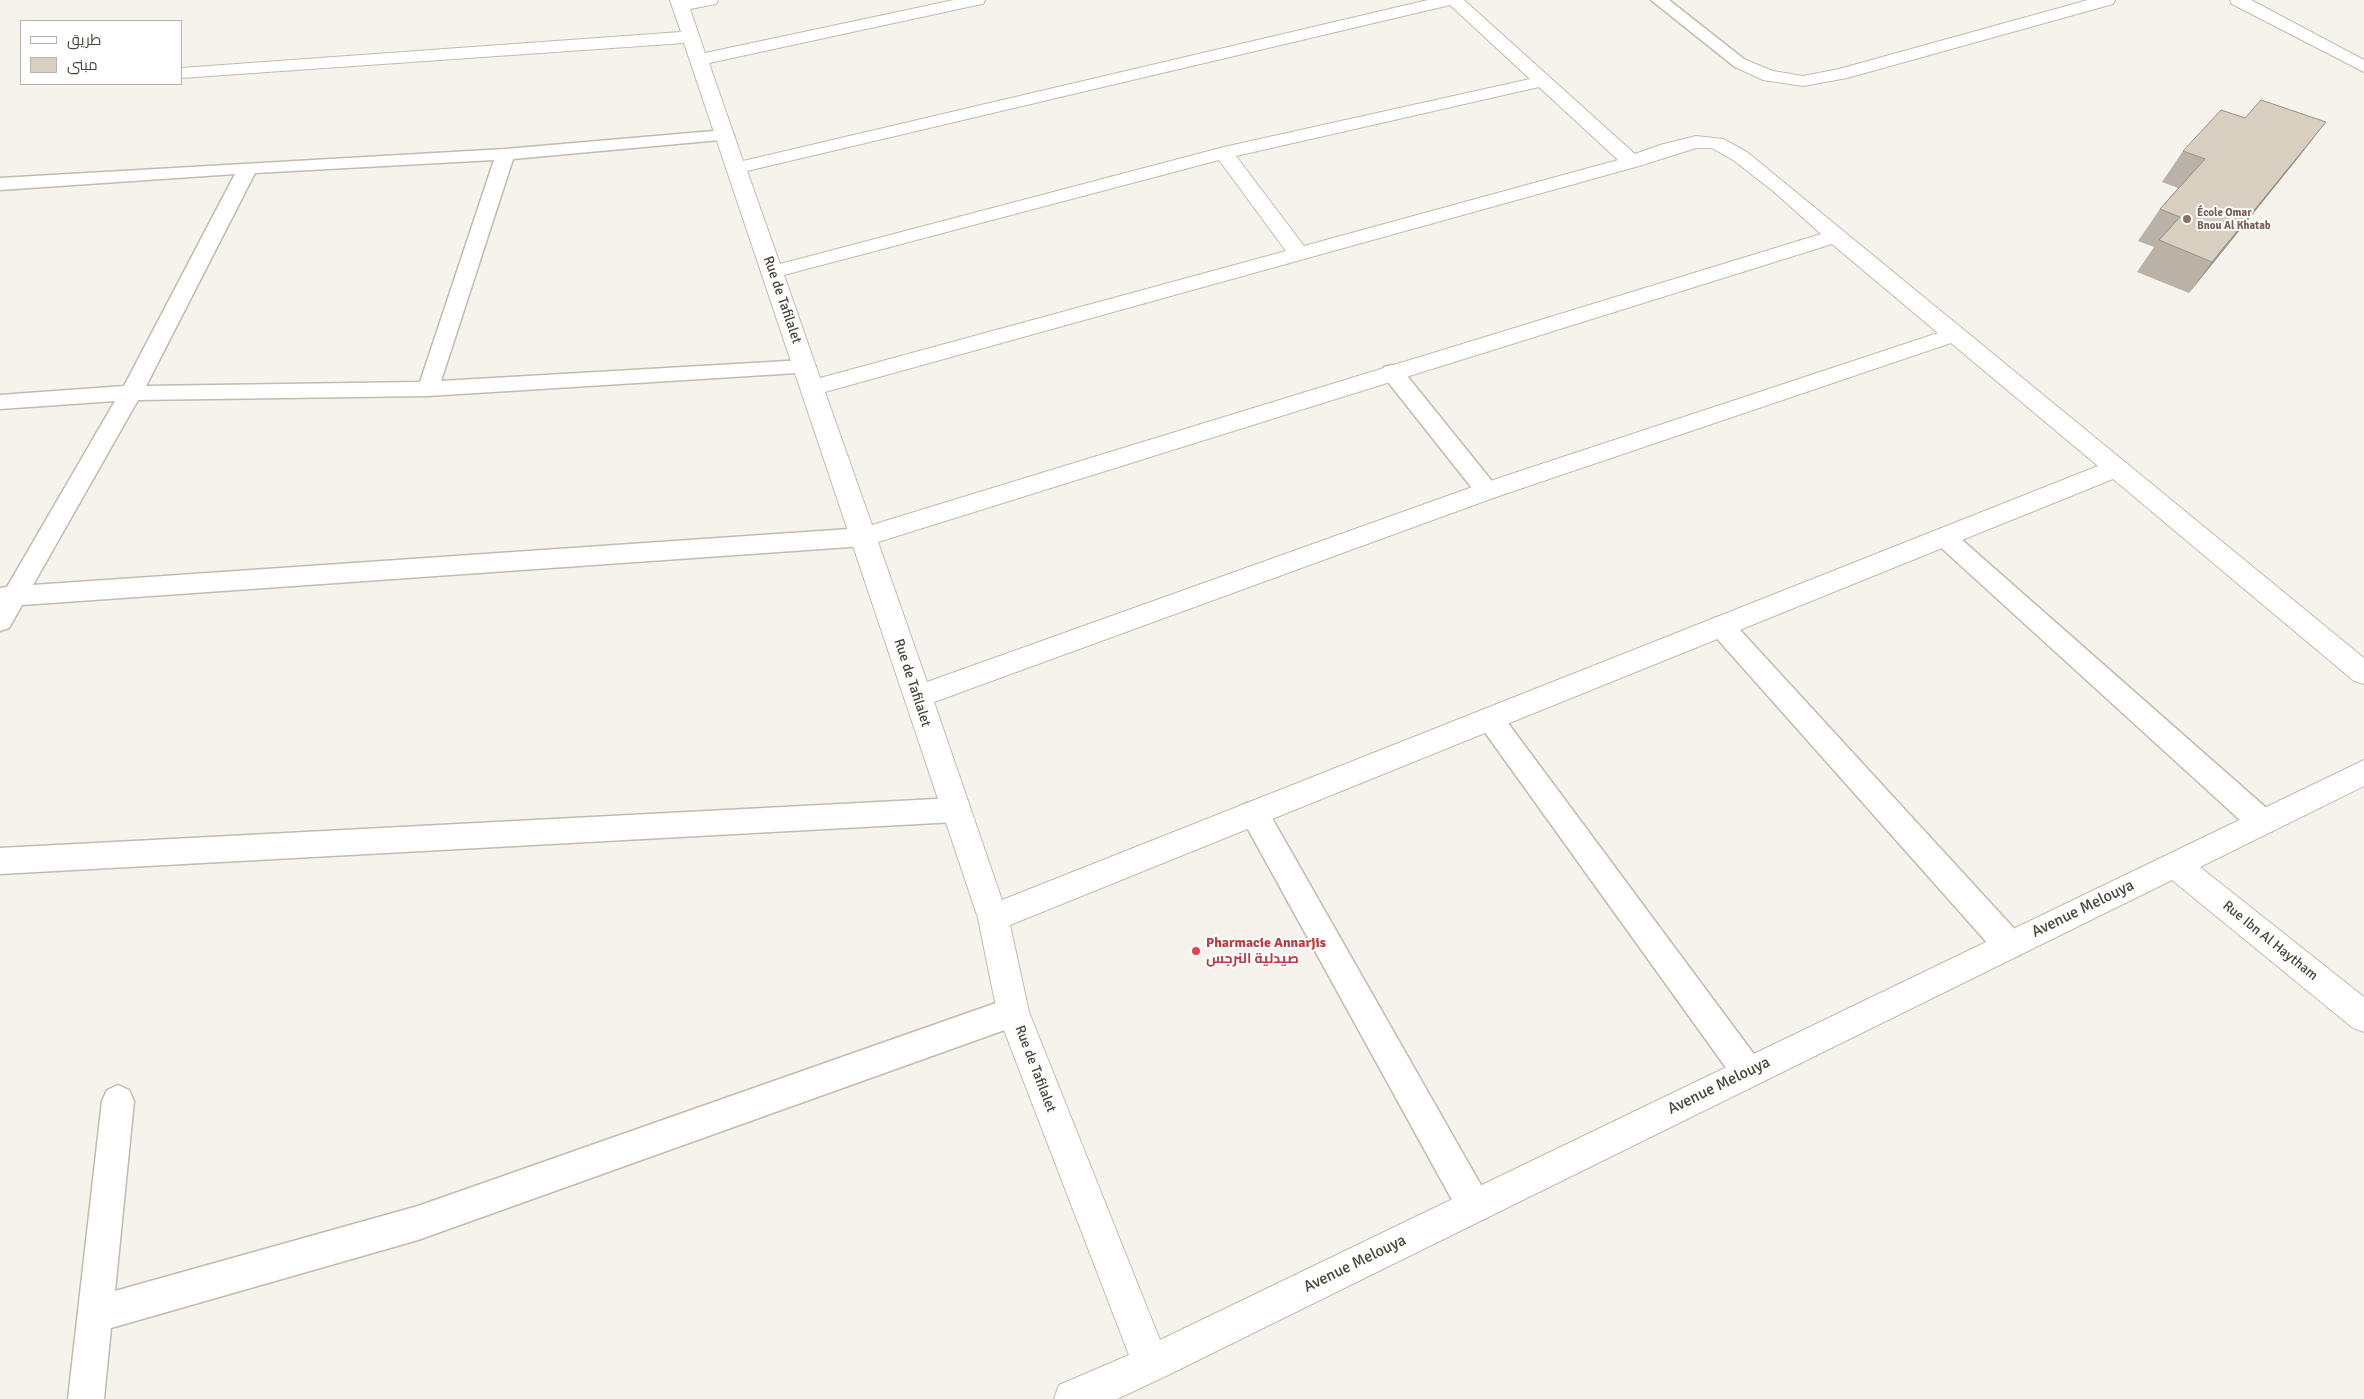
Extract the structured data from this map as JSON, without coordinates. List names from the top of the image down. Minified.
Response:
{"streets":{"street":["Rue de Tafilalet","Avenue Melouya","Rue Ibn Al Haytham"]},"crossings":[["Rue de Tafilalet","Avenue Melouya"],["Avenue Melouya","Rue Ibn Al Haytham"]],"places":["École Omar Bnou Al Khatab","Pharmacie Annarjis صيدلية النرجس"],"legend":["طريق","مبنى"]}
